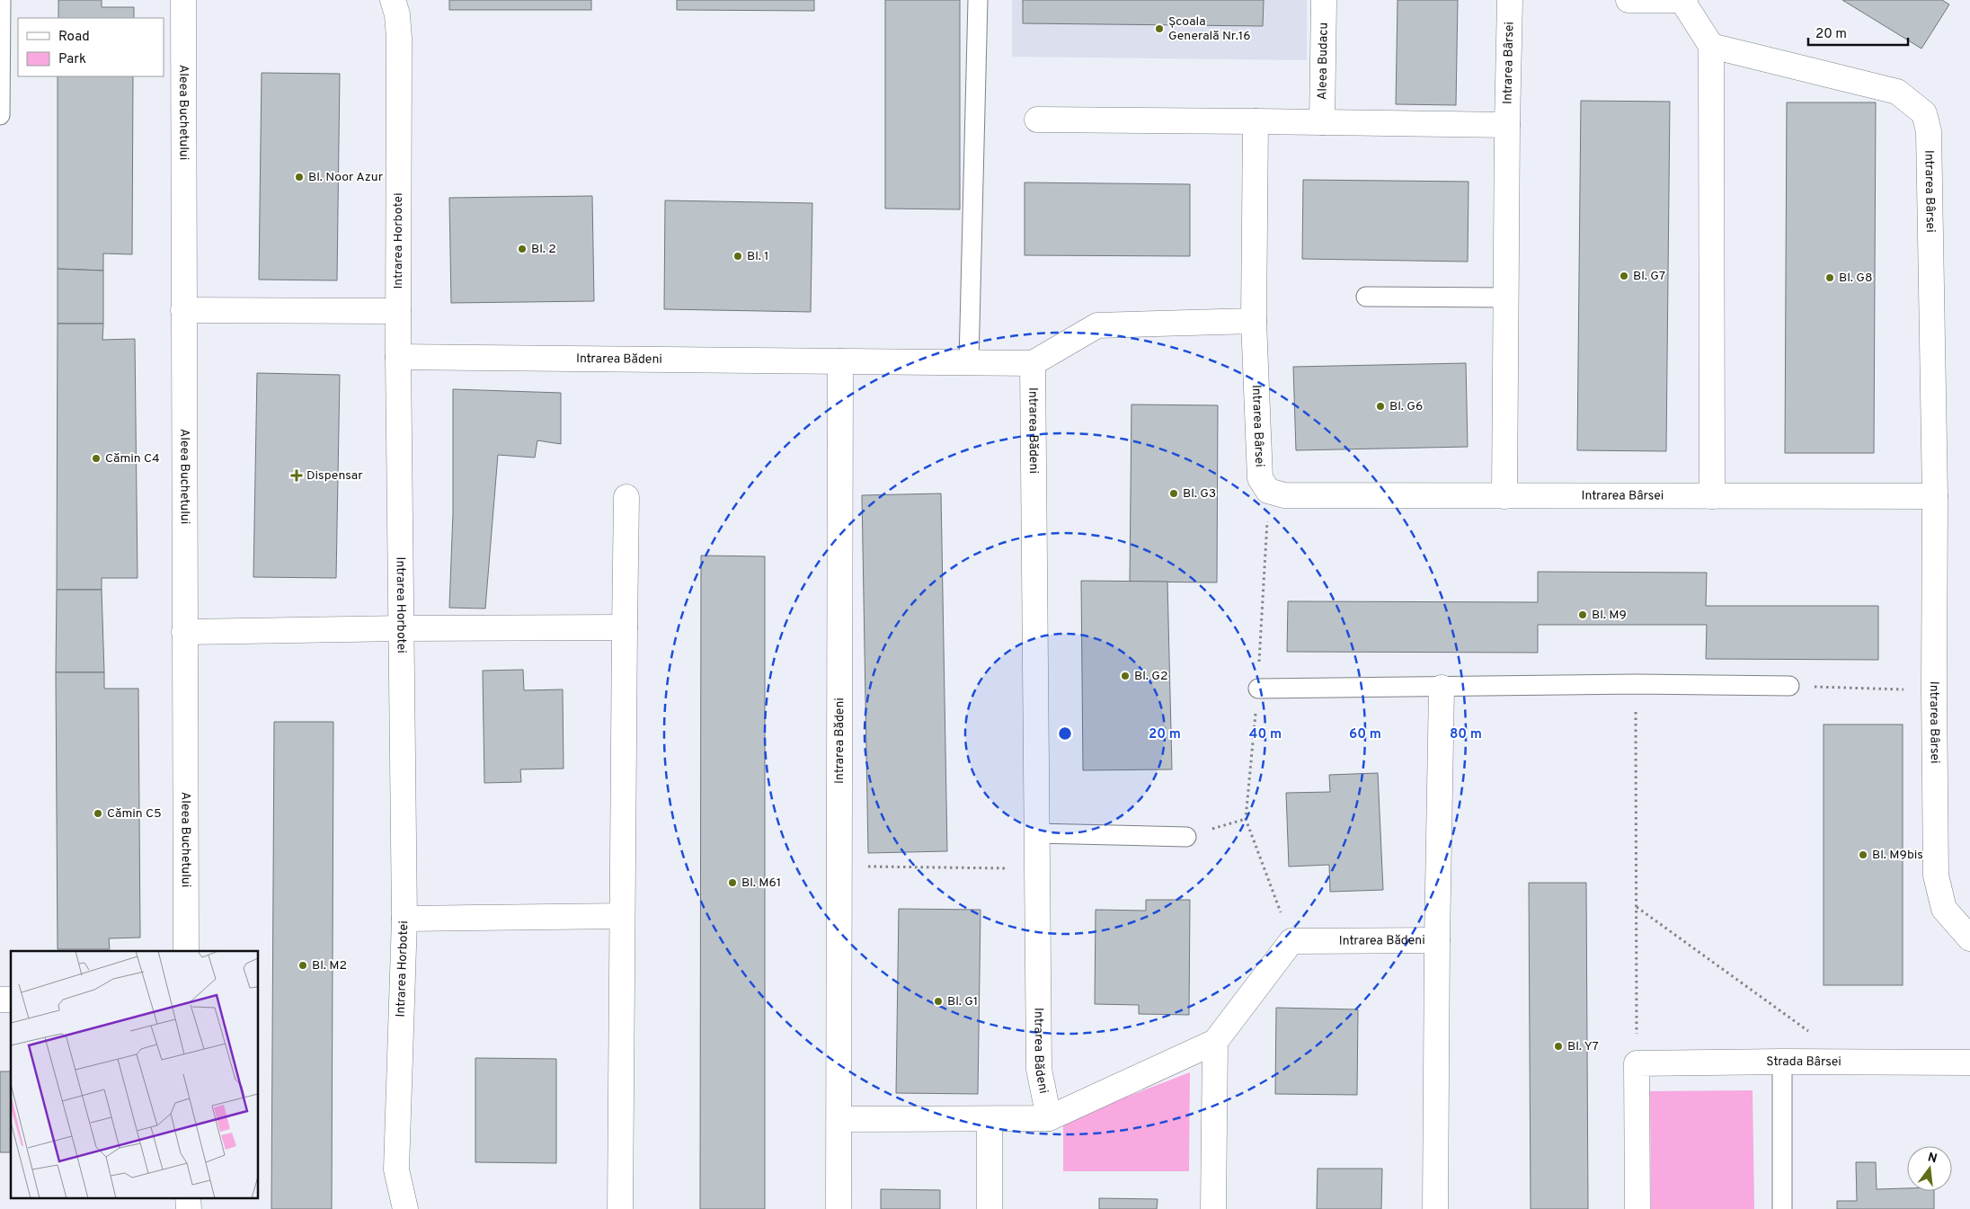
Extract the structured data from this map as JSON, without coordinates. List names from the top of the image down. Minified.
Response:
{"streets":{"street":["Aleea Budacu","Intrarea Bârsei","Aleea Buchetului","Intrarea Horbotei","Intrarea Bădeni","Strada Bârsei"]},"crossings":[["Intrarea Horbotei","Intrarea Bădeni"]],"places":{"other":["Școala Generală Nr.16","Bl. Noor Azur","Bl. 2","Bl. 1","Bl. G7","Bl. G8","Bl. G6","Cămin C4","Bl. G3","Bl. M9","Bl. G2","Cămin C5","Bl. M9bis","Bl. M61","Bl. M2","Bl. G1","Bl. Y7"],"health":["Dispensar"]},"legend":["Road","Park"],"scale_bar":"20 m","north":"top","rings":["20 m","40 m","60 m","80 m"]}
